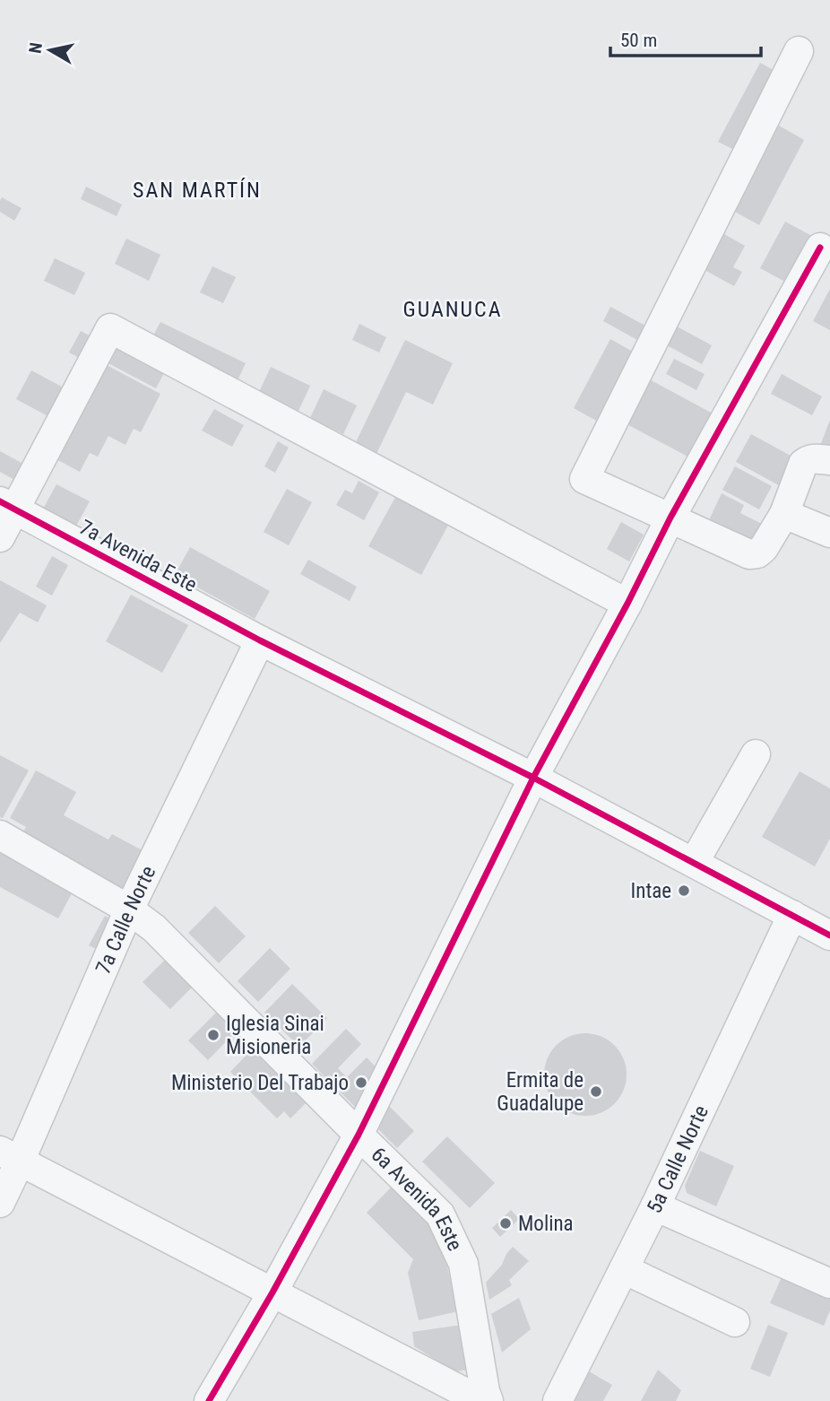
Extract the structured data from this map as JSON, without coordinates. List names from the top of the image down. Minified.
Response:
{"streets":{"street":["7a Avenida Este","7a Calle Norte","5a Calle Norte","6a Avenida Este"]},"crossings":[["7a Avenida Este","7a Calle Norte"],["7a Avenida Este","5a Calle Norte"],["7a Calle Norte","6a Avenida Este"]],"districts":["SAN MARTÍN","GUANUCA"],"places":["Intae","Iglesia Sinai Misioneria","Ministerio Del Trabajo","Ermita de Guadalupe","Molina"],"scale_bar":"50 m","north":"left"}
